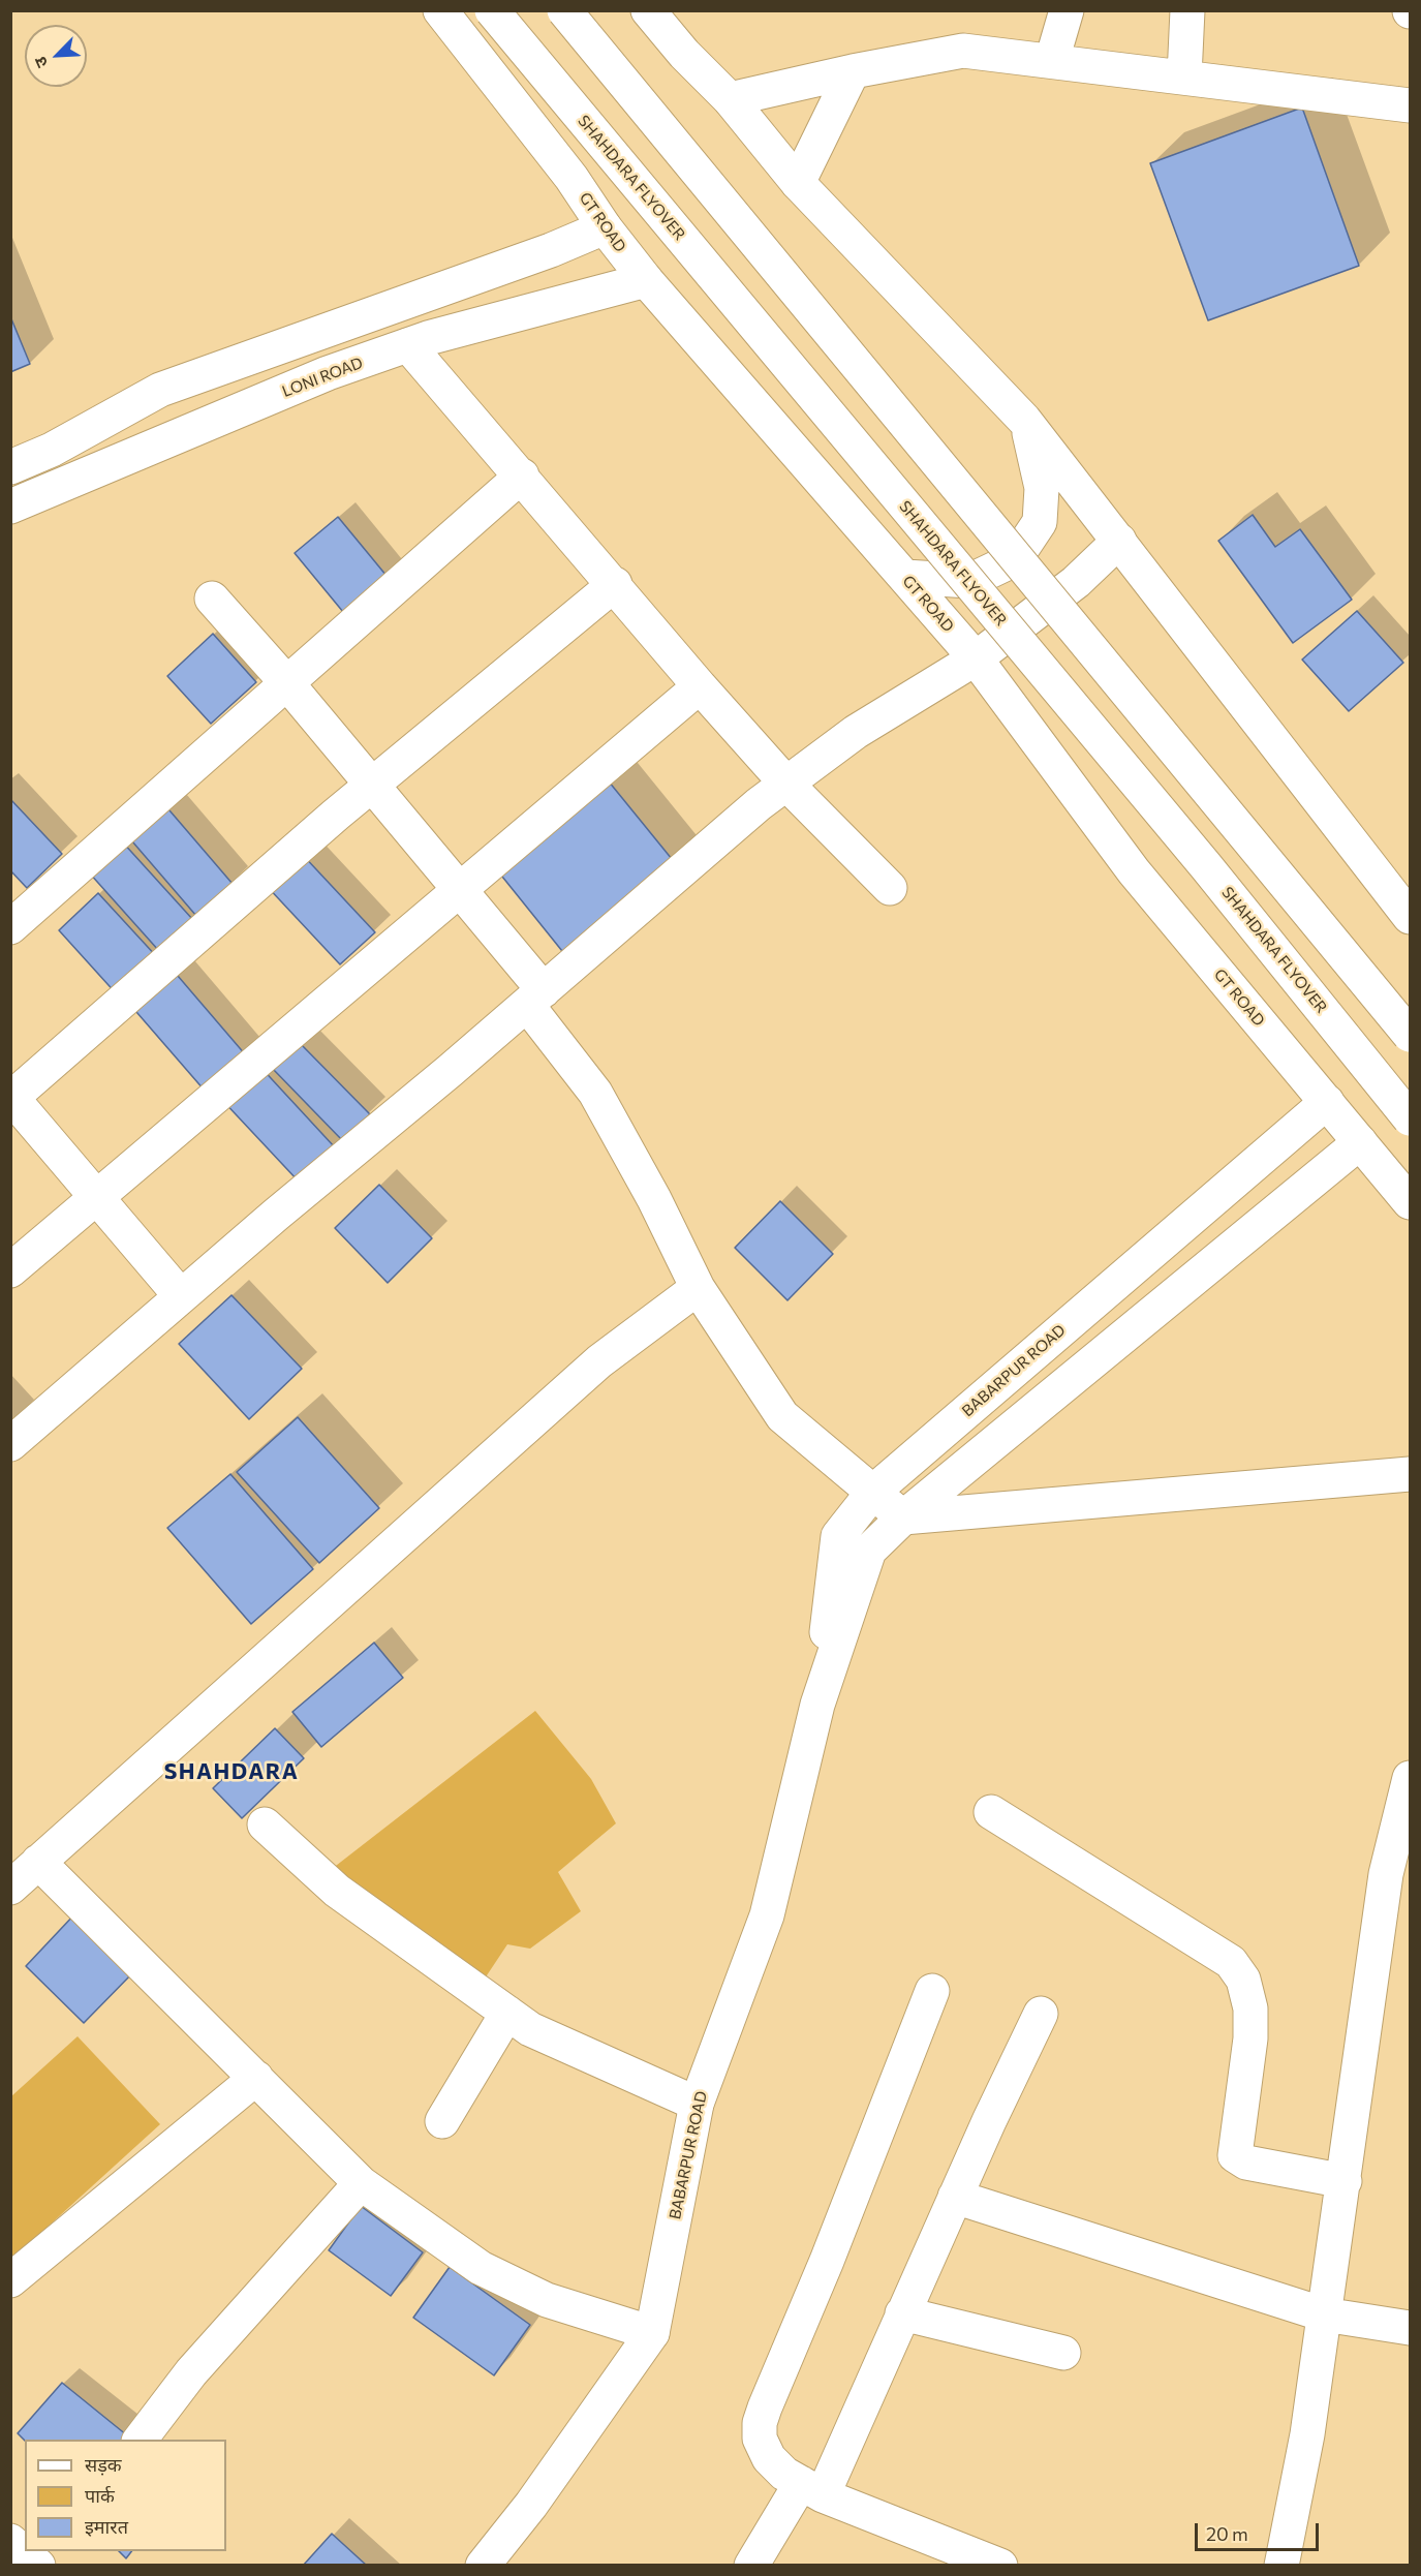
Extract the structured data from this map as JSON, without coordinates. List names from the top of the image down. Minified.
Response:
{"streets":{"main road":["SHAHDARA FLYOVER","GT ROAD","LONI ROAD","BABARPUR ROAD"]},"crossings":[["GT ROAD","LONI ROAD"],["GT ROAD","BABARPUR ROAD"]],"districts":["SHAHDARA"],"legend":["सड़क","पार्क","इमारत"],"scale_bar":"20 m","north":"bottom left"}
